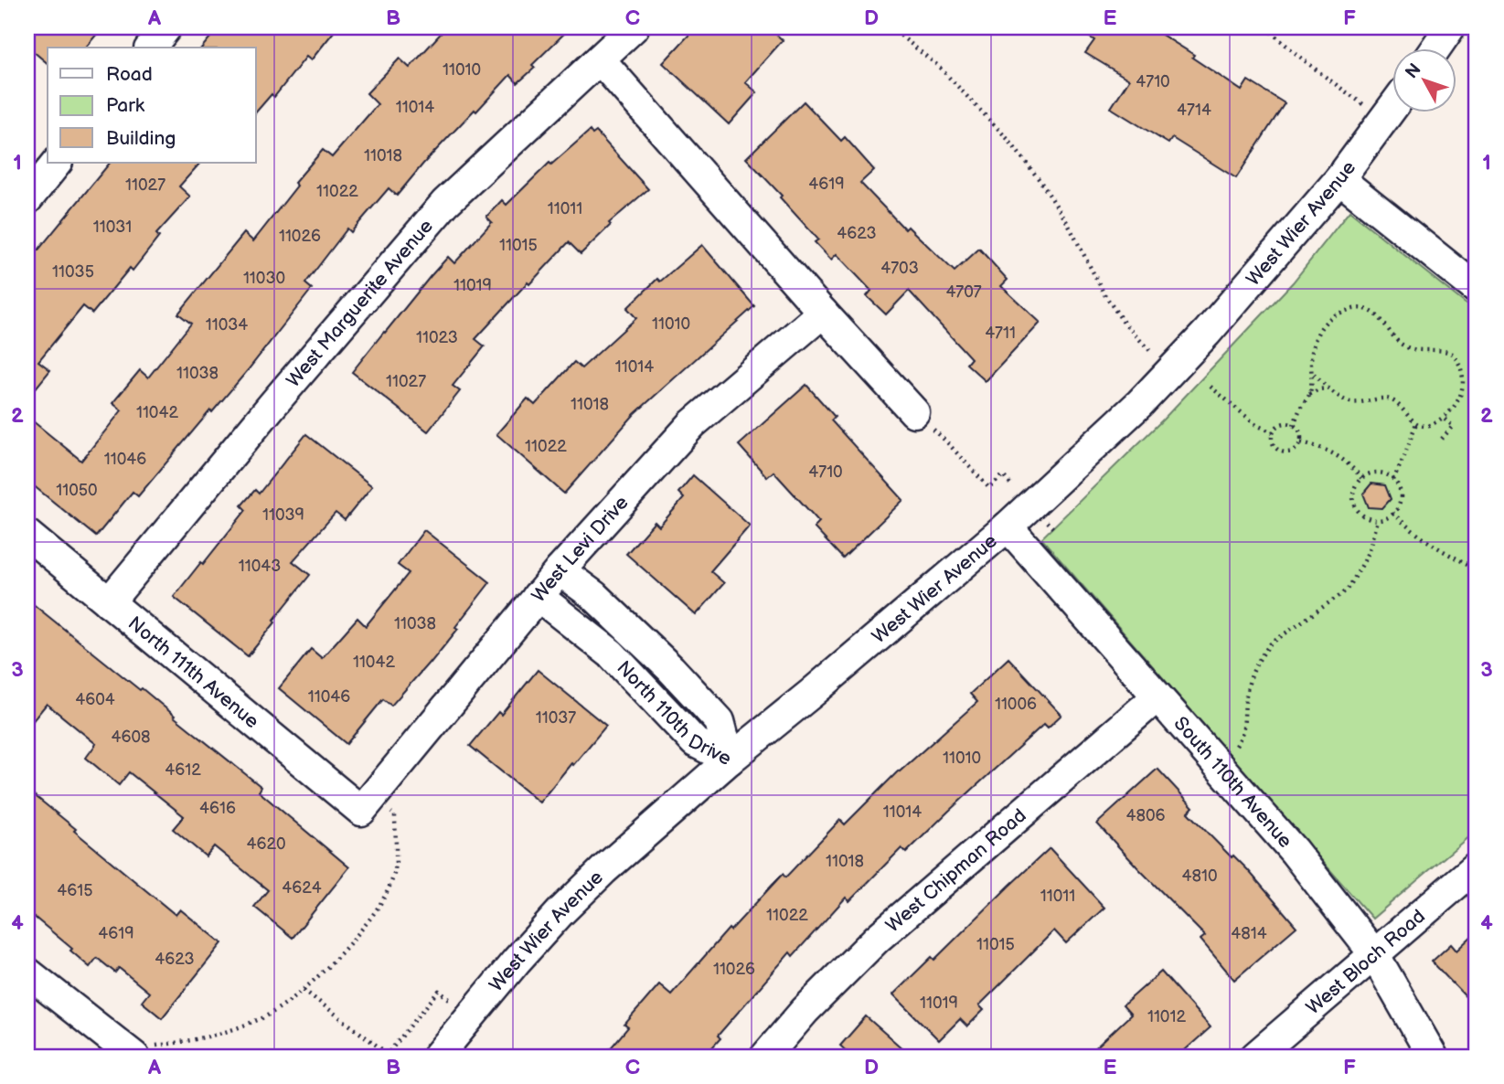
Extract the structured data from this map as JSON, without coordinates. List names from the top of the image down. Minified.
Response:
{"streets":{"street":["West Wier Avenue","West Marguerite Avenue","West Levi Drive","North 111th Avenue","North 110th Drive","South 110th Avenue","West Chipman Road","West Bloch Road"]},"crossings":[["West Wier Avenue","North 110th Drive"],["West Wier Avenue","South 110th Avenue"],["West Marguerite Avenue","North 111th Avenue"],["West Levi Drive","North 111th Avenue"],["West Levi Drive","North 110th Drive"],["South 110th Avenue","West Chipman Road"],["South 110th Avenue","West Bloch Road"]],"house_numbers":["11010","4710","11014","4714","11018","4619","11027","11022","11011","11031","4623","11026","11015","4703","11035","11030","11019","4707","11010","11034","4711","11023","11014","11038","11027","11018","11042","11022","11046","4710","11050","11039","11043","11038","11042","11046","4604","11006","11037","4608","11010","4612","4616","11014","4806","4620","11018","4810","4624","4615","11011","11022","4619","4814","11015","4623","11026","11019","11012"],"legend":["Road","Park","Building"],"north":"top left","grid":{"columns":["A","B","C","D","E","F"],"rows":["1","2","3","4"]}}
